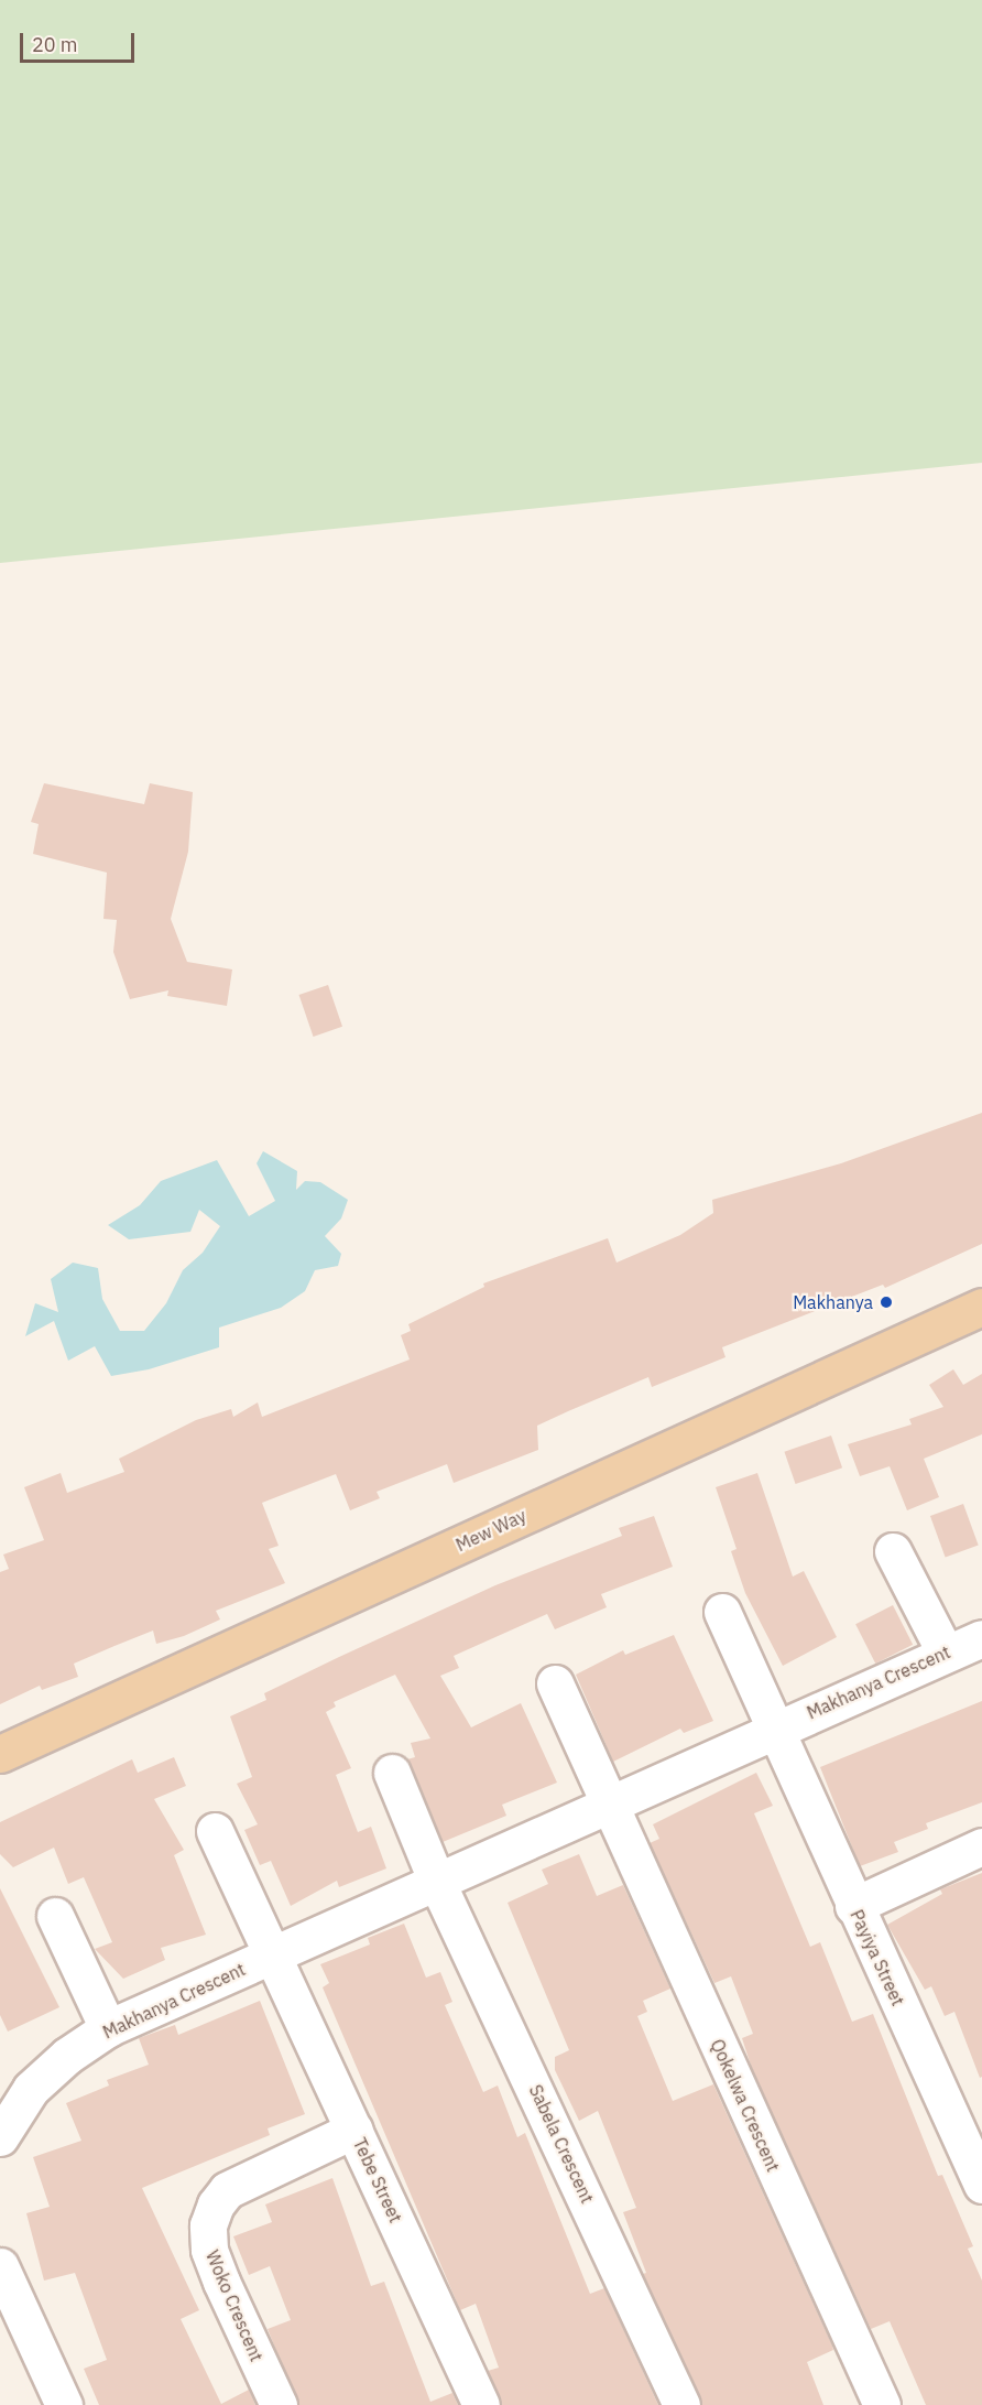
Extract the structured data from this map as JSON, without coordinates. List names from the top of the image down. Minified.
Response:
{"streets":{"main road":["Mew Way"],"street":["Makhanya Crescent","Payiya Street","Qokelwa Crescent","Sabela Crescent","Tebe Street","Woko Crescent"]},"crossings":[["Makhanya Crescent","Payiya Street"],["Makhanya Crescent","Qokelwa Crescent"],["Makhanya Crescent","Sabela Crescent"],["Makhanya Crescent","Tebe Street"],["Tebe Street","Woko Crescent"]],"places":["Makhanya"],"scale_bar":"20 m"}
